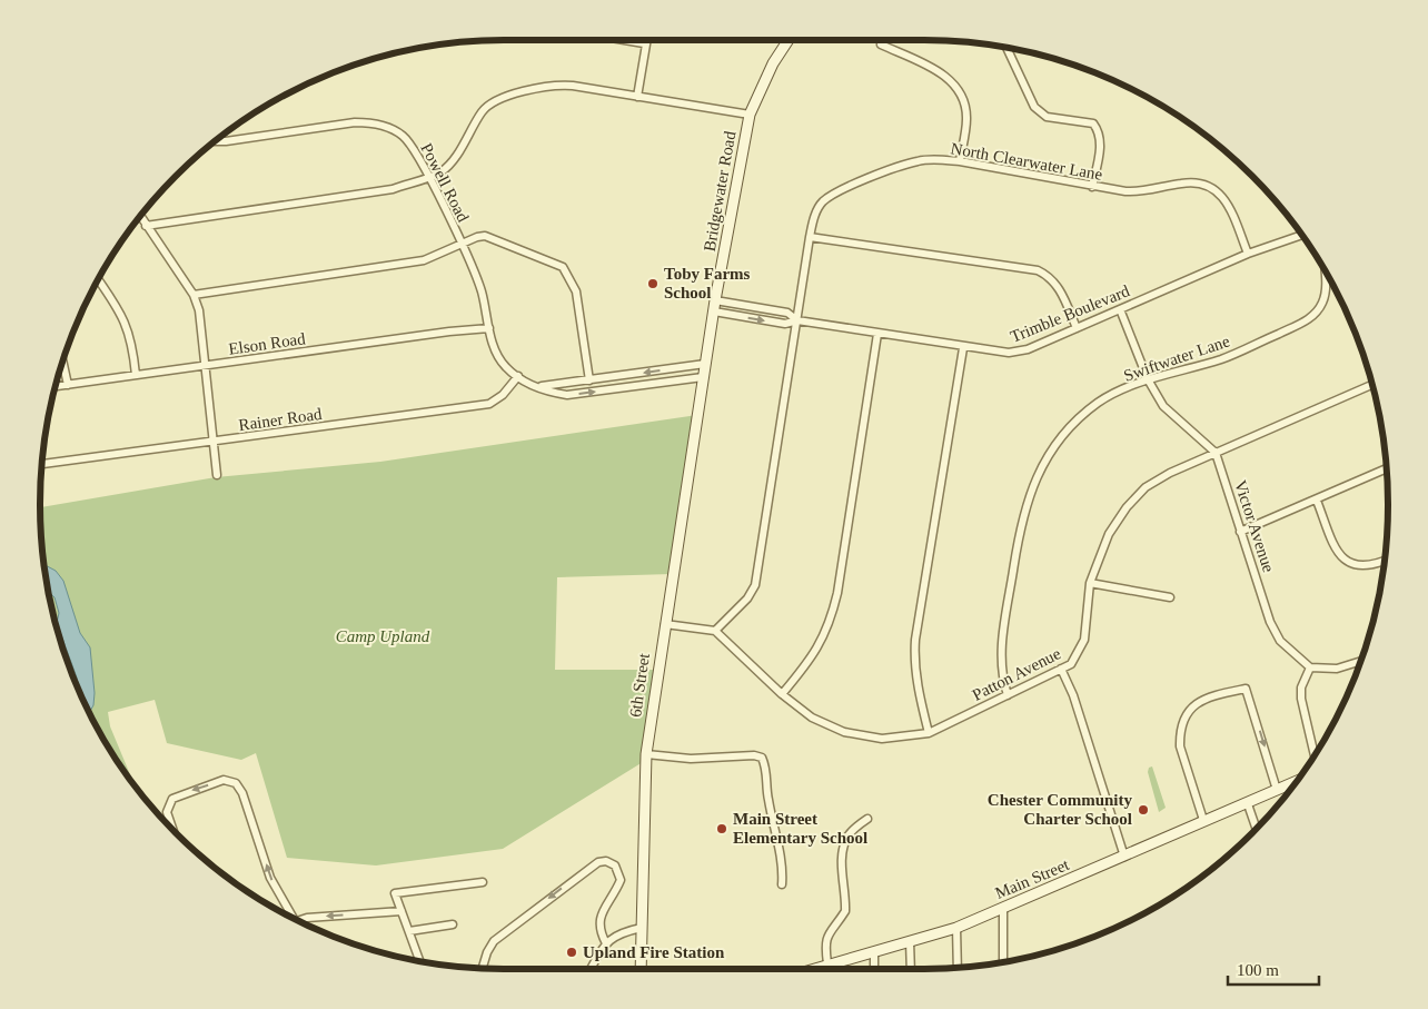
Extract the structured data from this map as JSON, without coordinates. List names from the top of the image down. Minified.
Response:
{"streets":{"street":["North Clearwater Lane","Powell Road","Bridgewater Road","Trimble Boulevard","Elson Road","Swiftwater Lane","Rainer Road","Victor Avenue","Patton Avenue","6th Street","Main Street"]},"crossings":[["North Clearwater Lane","Trimble Boulevard"],["North Clearwater Lane","Patton Avenue"],["Powell Road","Bridgewater Road"],["Powell Road","Elson Road"],["Powell Road","Rainer Road"],["Bridgewater Road","Trimble Boulevard"],["Bridgewater Road","6th Street"],["Swiftwater Lane","Patton Avenue"],["Victor Avenue","Patton Avenue"]],"parks":["Camp Upland"],"places":["Toby Farms School","Chester Community Charter School","Main Street Elementary School","Upland Fire Station"],"scale_bar":"100 m"}
